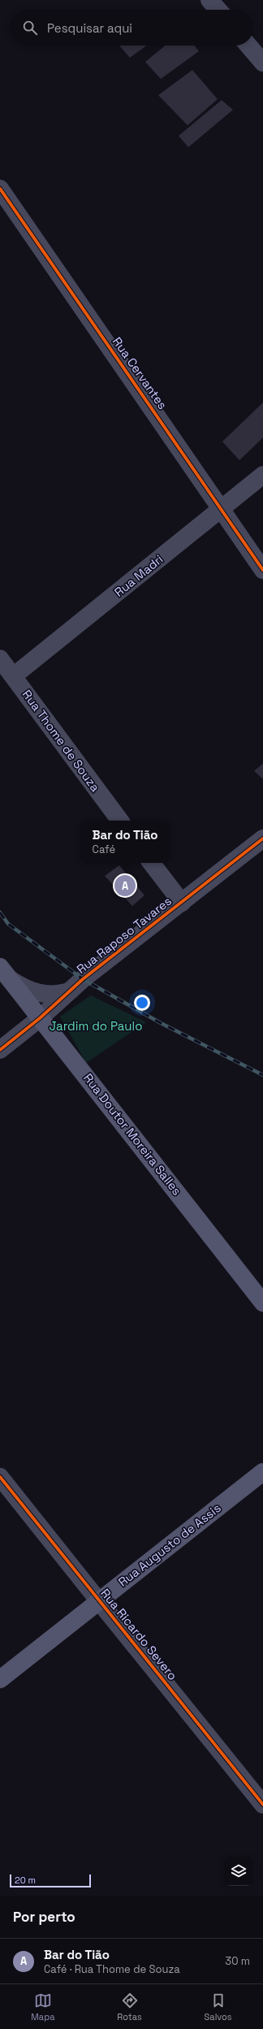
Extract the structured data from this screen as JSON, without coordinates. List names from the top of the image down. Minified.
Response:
{"streets":{"main road":["Rua Doutor Moreira Salles","Rua Augusto de Assis"],"street":["Rua Cervantes","Rua Madri","Rua Thome de Souza","Rua Raposo Tavares","Rua Ricardo Severo"]},"crossings":[["Rua Cervantes","Rua Madri"],["Rua Madri","Rua Thome de Souza"],["Rua Raposo Tavares","Rua Doutor Moreira Salles"],["Rua Augusto de Assis","Rua Ricardo Severo"]],"parks":["Jardim do Paulo"],"scale_bar":"20 m","page":{"search":"Pesquisar aqui","popup":["Bar do Tião","Café"],"pins":"A","scale":"20 m","heading":"Por perto","list":[{"mark":"A","name":"Bar do Tião","note":"Café · Rua Thome de Souza","value":"30 m"}],"nav":["Mapa","Rotas","Salvos"]}}
